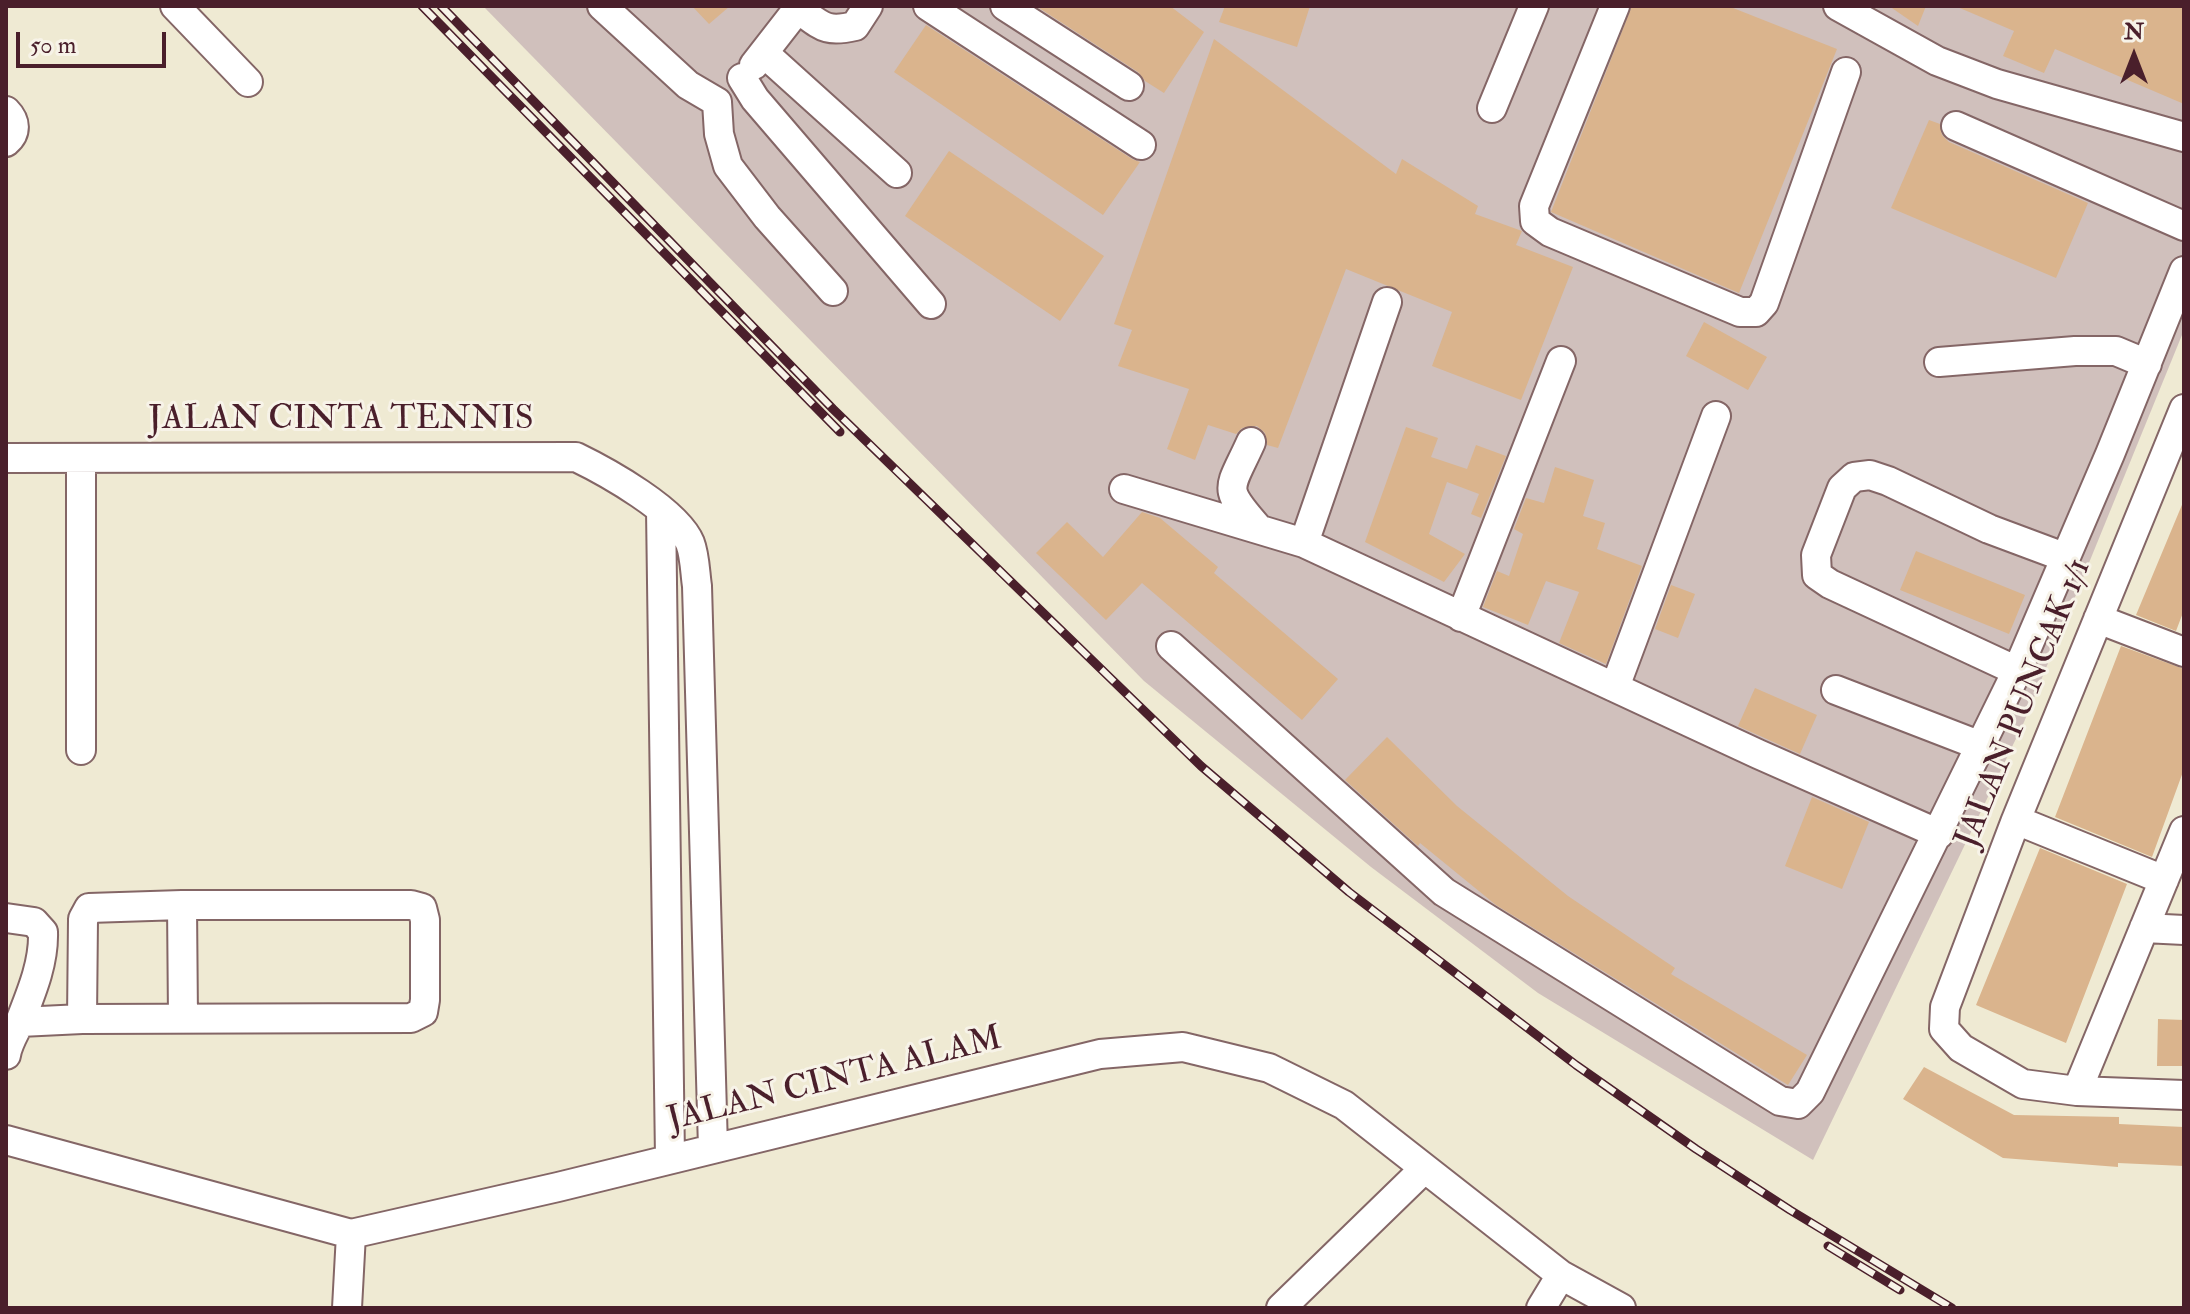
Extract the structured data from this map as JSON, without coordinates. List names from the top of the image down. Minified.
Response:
{"streets":{"street":["JALAN CINTA TENNIS","JALAN PUNCAK 1/1","JALAN CINTA ALAM"]},"crossings":[["JALAN CINTA TENNIS","JALAN CINTA ALAM"]],"scale_bar":"50 m","north":"top"}
